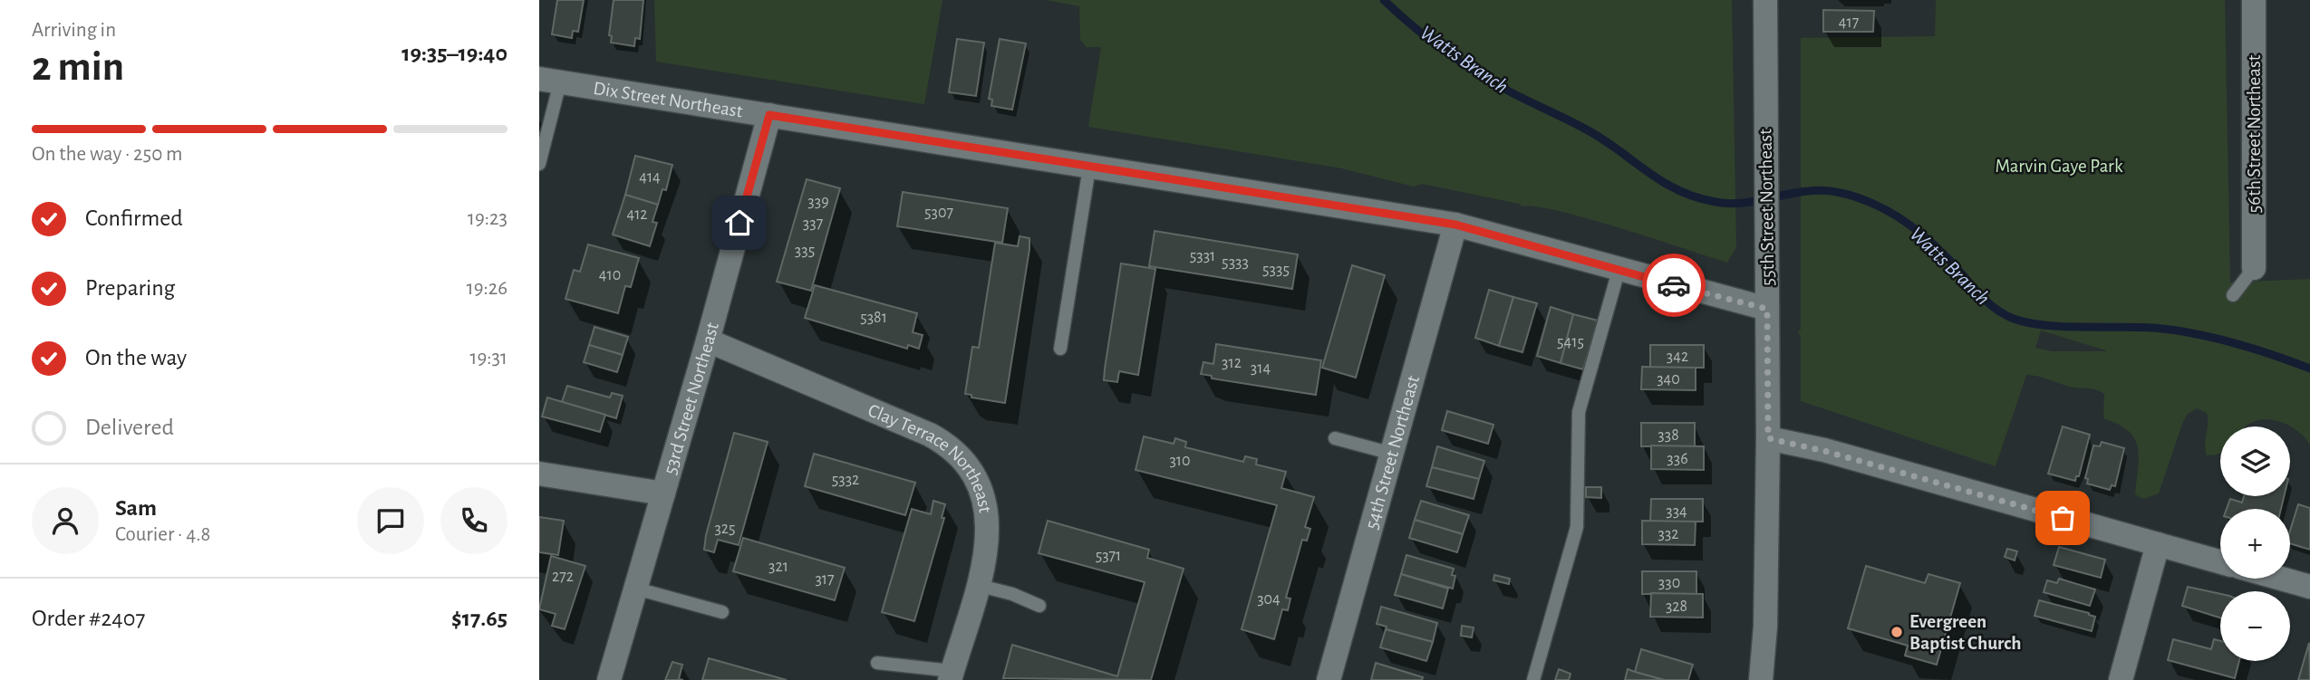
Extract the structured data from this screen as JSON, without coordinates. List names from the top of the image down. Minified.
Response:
{"streets":{"street":["Dix Street Northeast","56th Street Northeast","55th Street Northeast","53rd Street Northeast","54th Street Northeast","Clay Terrace Northeast"]},"crossings":[["Dix Street Northeast","55th Street Northeast"],["Dix Street Northeast","53rd Street Northeast"],["Dix Street Northeast","54th Street Northeast"],["53rd Street Northeast","Clay Terrace Northeast"]],"water":["Watts Branch"],"parks":["Marvin Gaye Park"],"places":["Evergreen Baptist Church"],"house_numbers":["417","414","339","5307","412","337","335","5331","5333","5335","410","5381","5415","342","312","314","340","338","336","310","5332","334","325","332","5371","321","272","317","330","304","328"],"page":{"heading":["2 min","Arriving in","19:35–19:40"],"panel":["Sam","Courier · 4.8","Order #2407","$17.65"],"bar":"On the way · 250 m","list":[["Confirmed","19:23"],["Preparing","19:26"],["On the way","19:31"],"Delivered"],"map_buttons":["+","−"]}}
